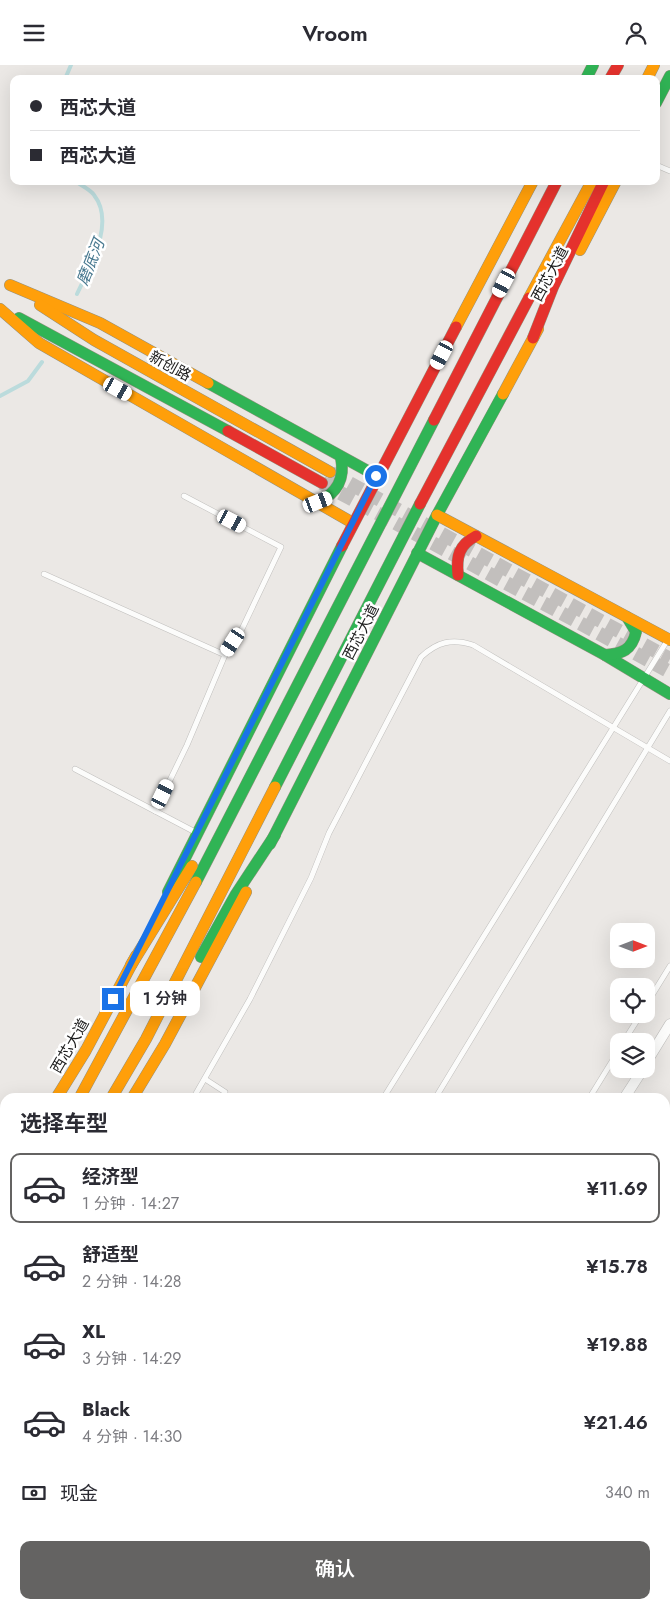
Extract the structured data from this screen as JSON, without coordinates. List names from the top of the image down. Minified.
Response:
{"streets":{"main road":["西芯大道","新创路"]},"water":["磨底河"],"north":"right","page":{"header":"Vroom","banner":["西芯大道","西芯大道"],"bubble":"1 分钟","heading":"选择车型","list":[{"name":"经济型","note":"1 分钟 · 14:27","value":"¥11.69"},{"name":"舒适型","note":"2 分钟 · 14:28","value":"¥15.78"},{"name":"XL","note":"3 分钟 · 14:29","value":"¥19.88"},{"name":"Black","note":"4 分钟 · 14:30","value":"¥21.46"}],"pay":["现金","340 m"],"buttons":"确认"}}
